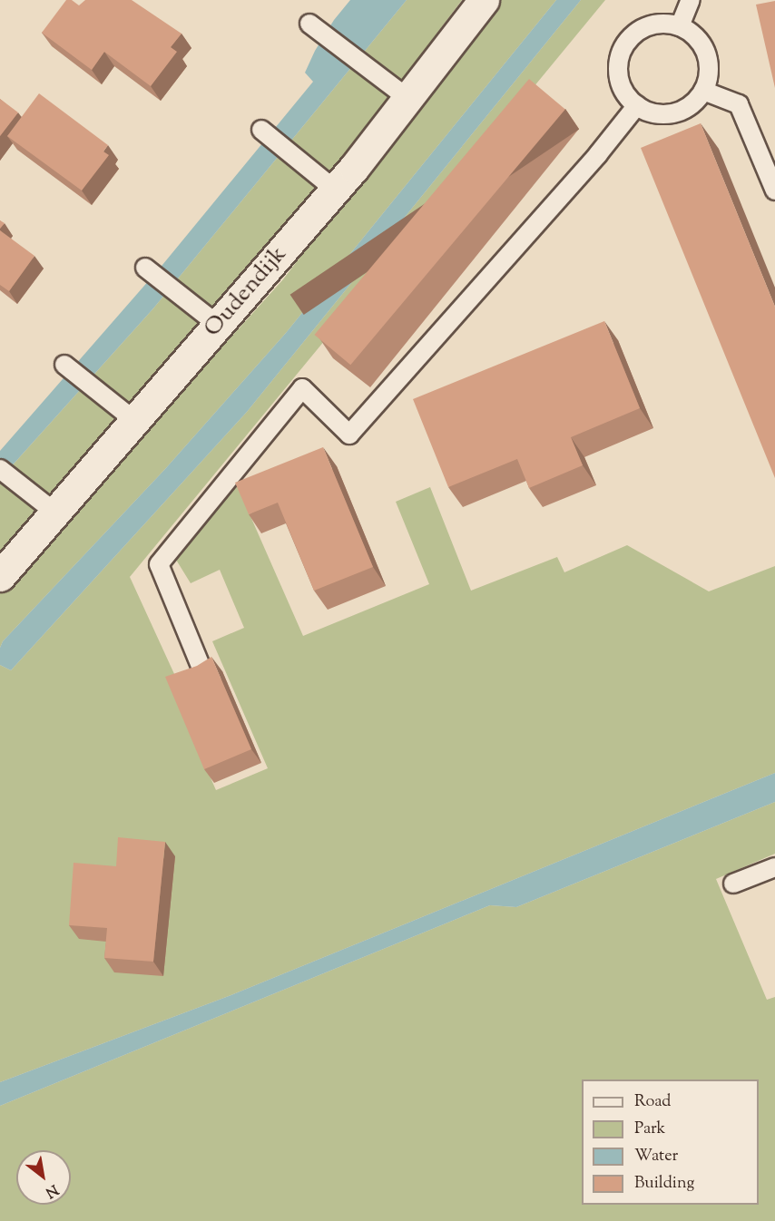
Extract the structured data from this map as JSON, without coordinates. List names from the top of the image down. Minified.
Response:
{"streets":{"street":["Oudendijk"]},"legend":["Road","Park","Water","Building"],"north":"bottom right"}
